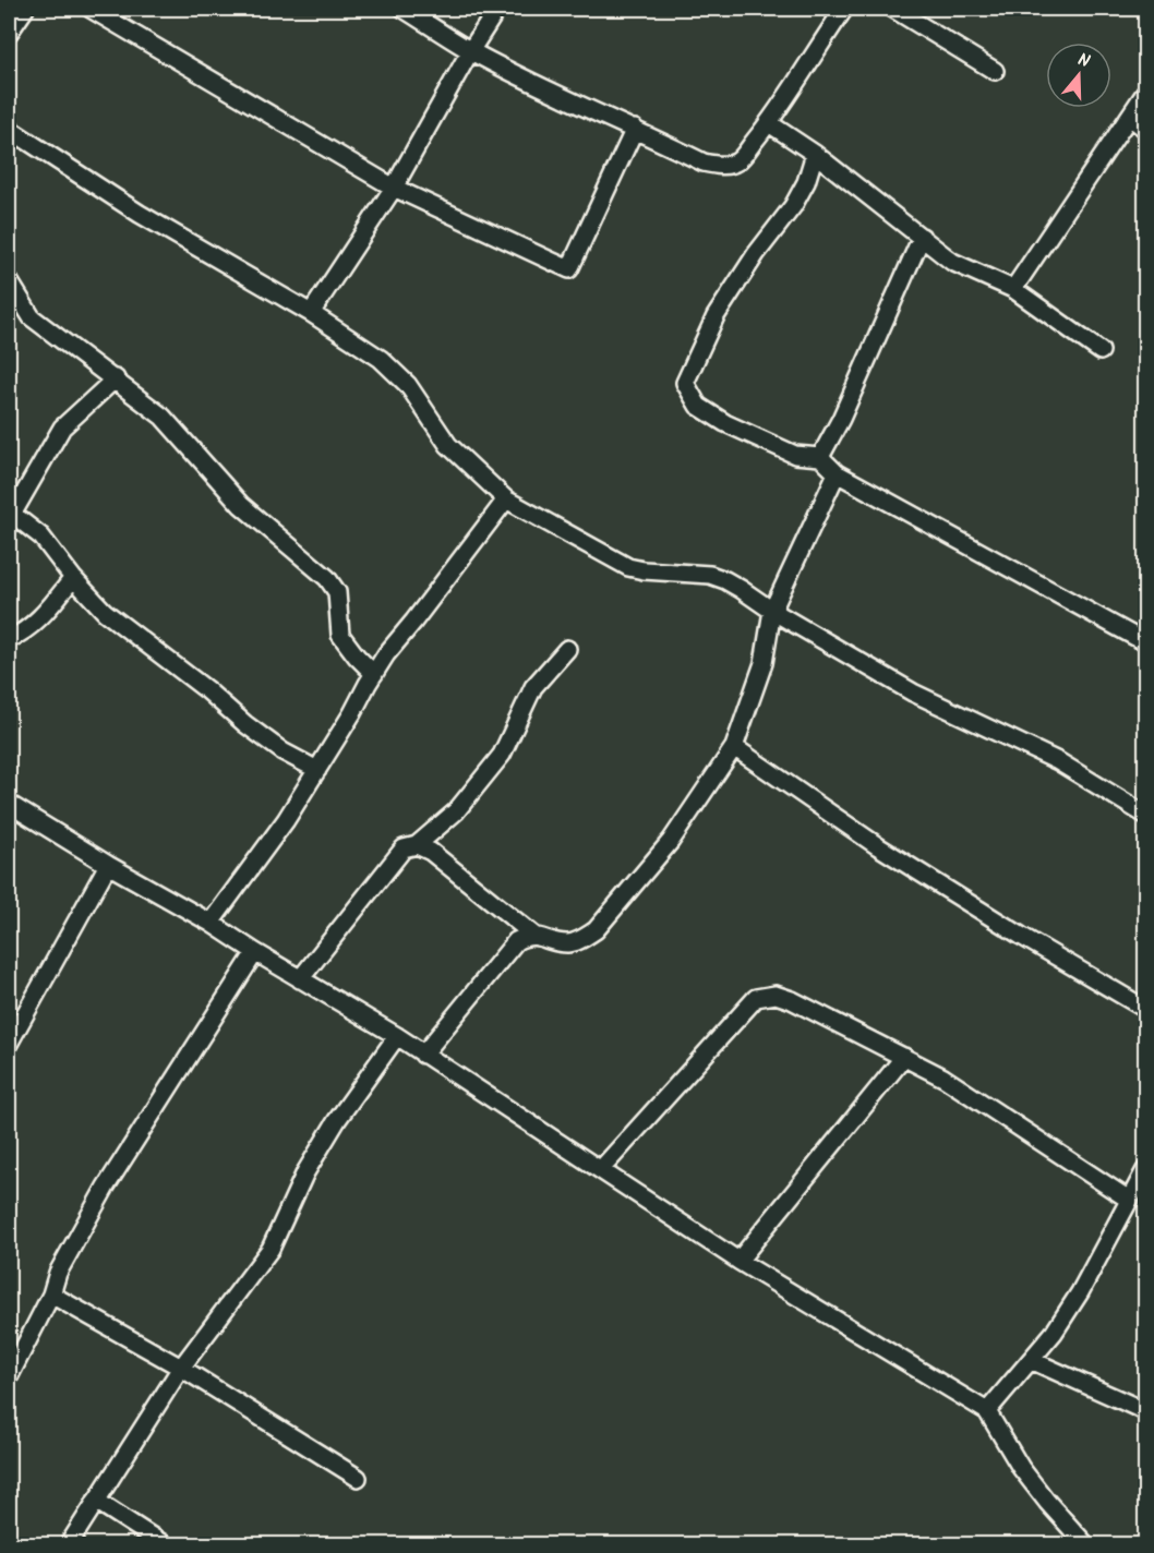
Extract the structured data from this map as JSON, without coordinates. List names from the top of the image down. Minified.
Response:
{"north":"top"}
